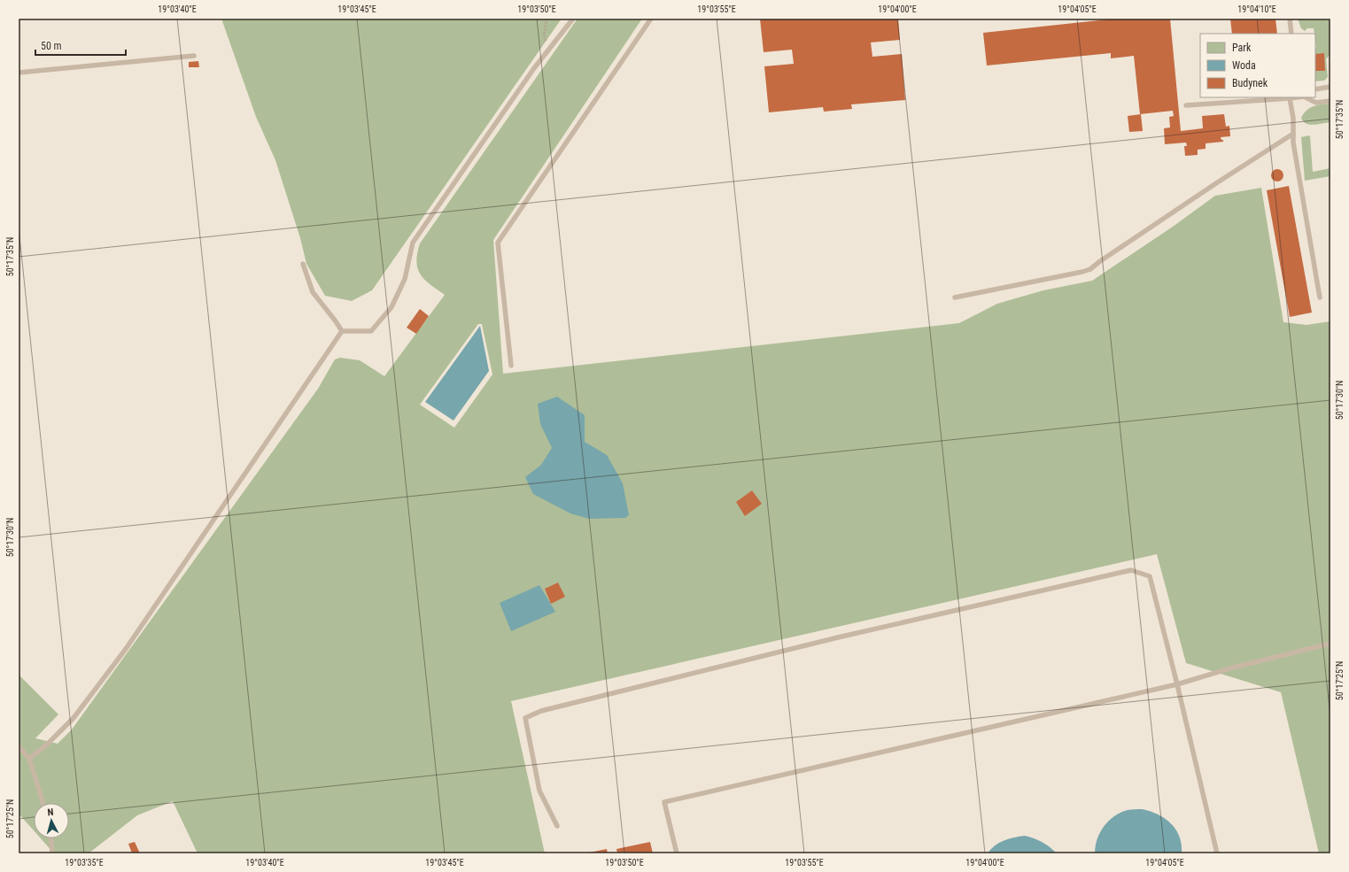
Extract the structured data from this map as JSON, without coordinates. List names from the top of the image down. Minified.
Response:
{"legend":["Park","Woda","Budynek"],"scale_bar":"50 m","north":"top","coordinates":["19°03'40\"E","19°03'45\"E","19°03'50\"E","19°03'55\"E","19°04'00\"E","19°04'05\"E","19°04'10\"E","50°17'35\"N","50°17'30\"N","50°17'25\"N","19°03'35\"E"]}
